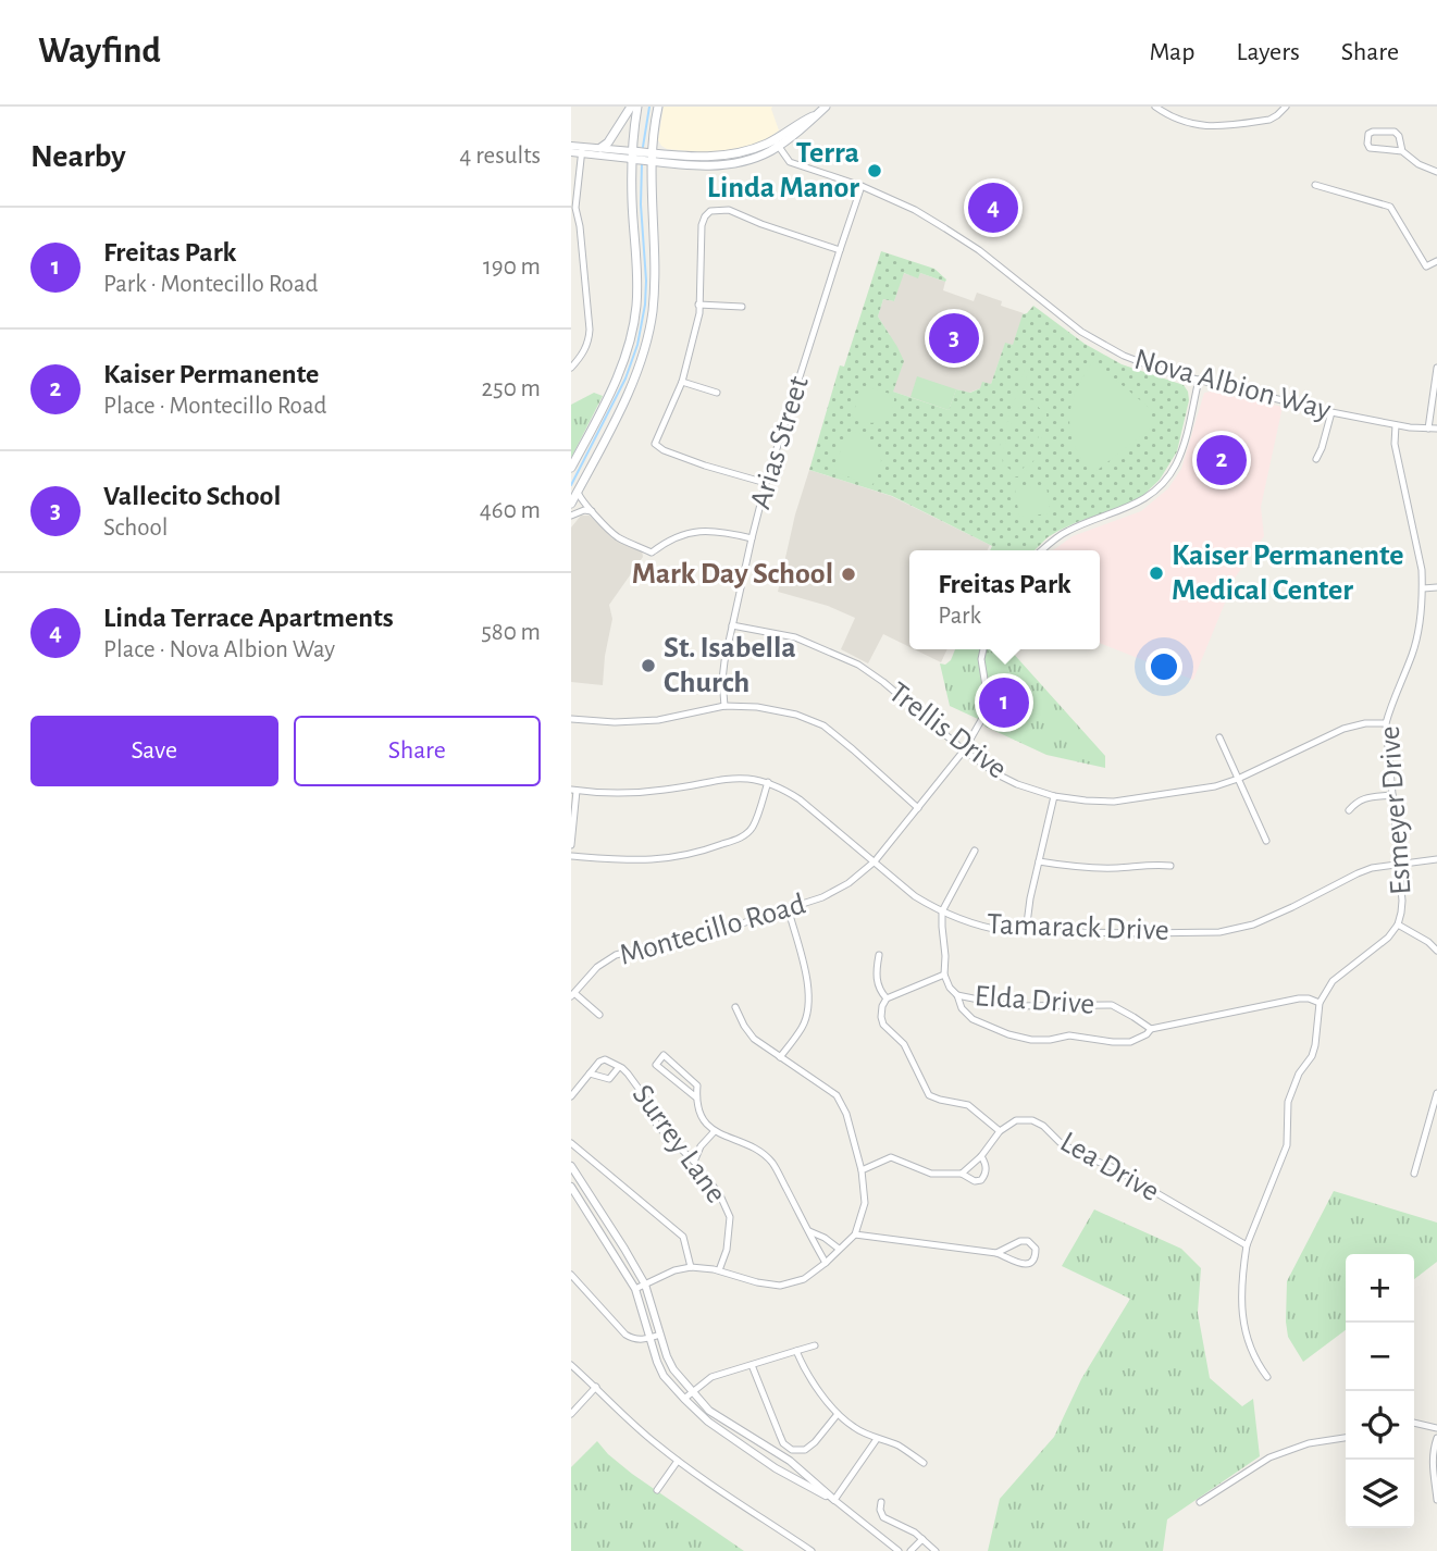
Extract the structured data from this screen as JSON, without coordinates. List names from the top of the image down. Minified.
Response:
{"streets":{"street":["Nova Albion Way","Arias Street","Trellis Drive","Esmeyer Drive","Tamarack Drive","Montecillo Road","Elda Drive","Surrey Lane","Lea Drive"]},"crossings":[["Nova Albion Way","Arias Street"],["Nova Albion Way","Esmeyer Drive"],["Arias Street","Trellis Drive"],["Trellis Drive","Esmeyer Drive"],["Trellis Drive","Montecillo Road"],["Esmeyer Drive","Tamarack Drive"],["Esmeyer Drive","Elda Drive"],["Tamarack Drive","Montecillo Road"],["Tamarack Drive","Elda Drive"]],"places":["Terra Linda Manor","Kaiser Permanente Medical Center","Mark Day School","St. Isabella Church"],"page":{"header":"Wayfind","nav":["Map","Layers","Share"],"heading":["Nearby","4 results"],"pins":["4","3","2","1"],"list":[{"mark":"1","name":"Freitas Park","note":"Park · Montecillo Road","value":"190 m"},{"mark":"2","name":"Kaiser Permanente","note":"Place · Montecillo Road","value":"250 m"},{"mark":"3","name":"Vallecito School","note":"School","value":"460 m"},{"mark":"4","name":"Linda Terrace Apartments","note":"Place · Nova Albion Way","value":"580 m"}],"popup":["Freitas Park","Park"],"buttons":["Save","Share"],"map_buttons":["+","−"]}}
